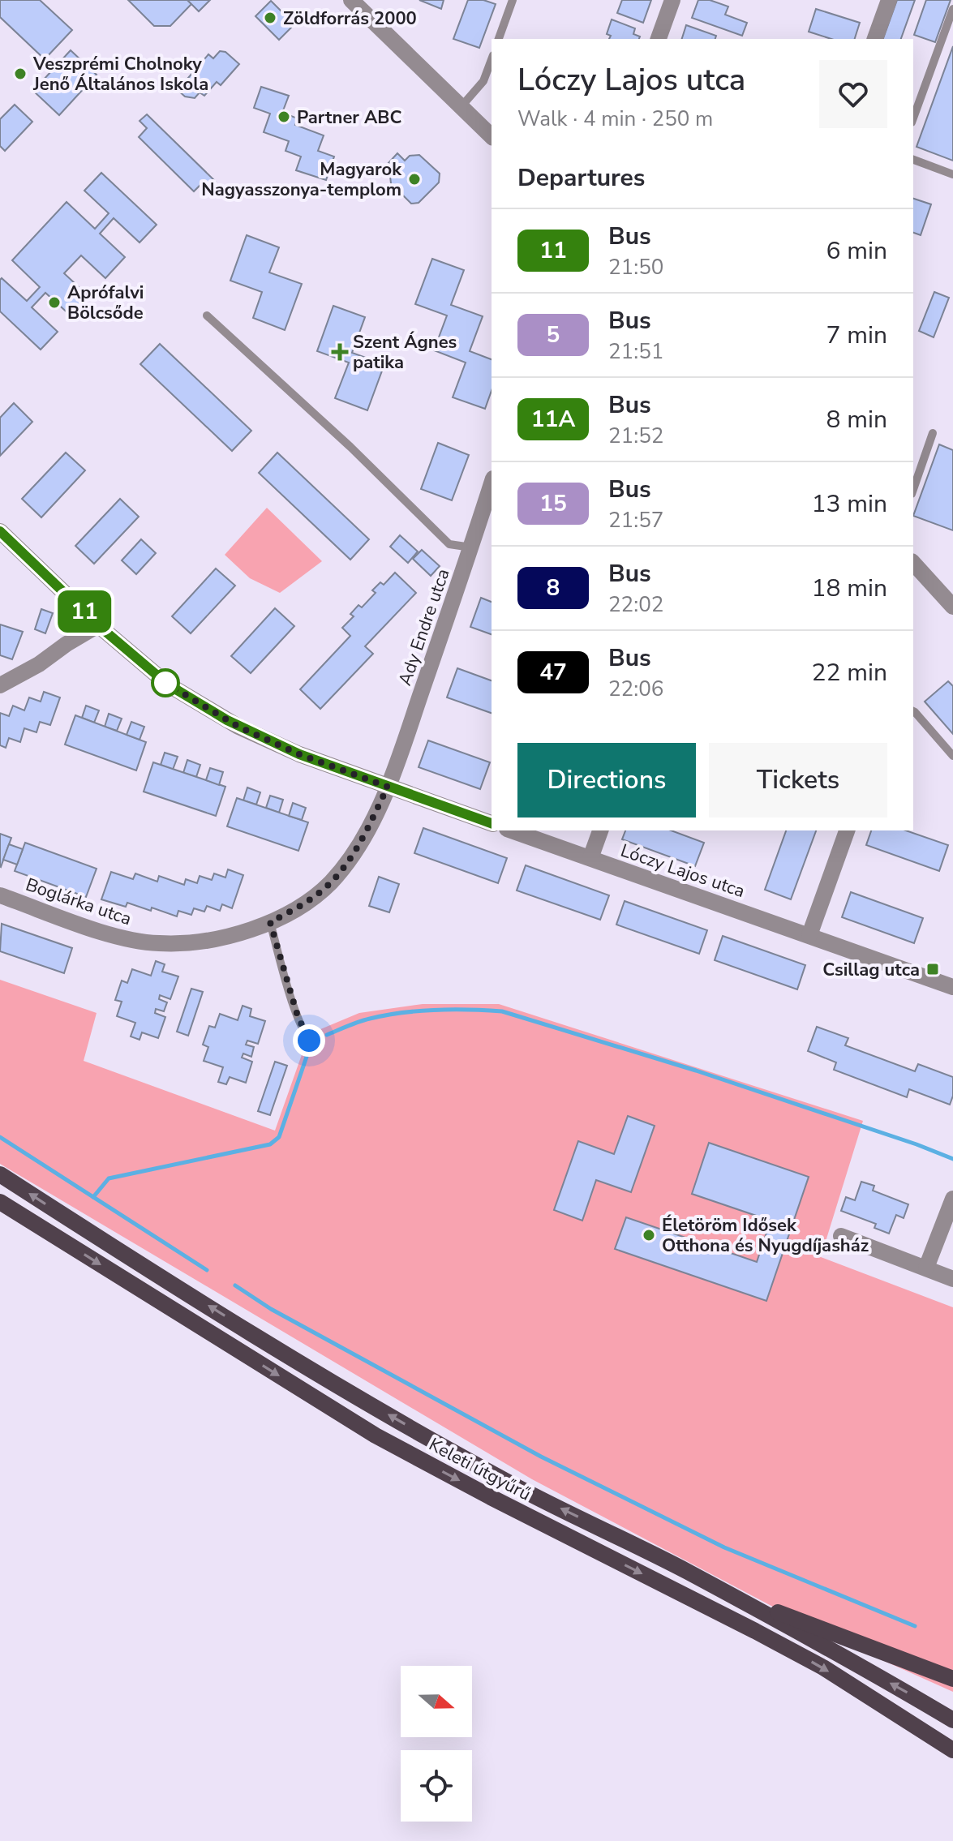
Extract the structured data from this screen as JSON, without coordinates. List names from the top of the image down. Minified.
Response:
{"streets":{"main road":["Keleti útgyűrű"],"street":["Ady Endre utca","Lóczy Lajos utca","Boglárka utca"]},"crossings":[["Ady Endre utca","Boglárka utca"]],"places":{"other":["Zöldforrás 2000","Veszprémi Cholnoky Jenő Általános Iskola","Partner ABC","Magyarok Nagyasszonya-templom","Aprófalvi Bölcsőde","Életöröm Idősek Otthona és Nyugdíjasház"],"health":["Szent Ágnes patika"],"transit":["Csillag utca"]},"lines":["bus line 11"],"north":"right","page":{"on_map":"11","heading":[["Lóczy Lajos utca","Walk · 4 min · 250 m"],"Departures"],"list":[{"mark":"11","name":"Bus","note":"21:50","value":"6 min"},{"mark":"5","name":"Bus","note":"21:51","value":"7 min"},{"mark":"11A","name":"Bus","note":"21:52","value":"8 min"},{"mark":"15","name":"Bus","note":"21:57","value":"13 min"},{"mark":"8","name":"Bus","note":"22:02","value":"18 min"},{"mark":"47","name":"Bus","note":"22:06","value":"22 min"}],"buttons":["Directions","Tickets"]}}
